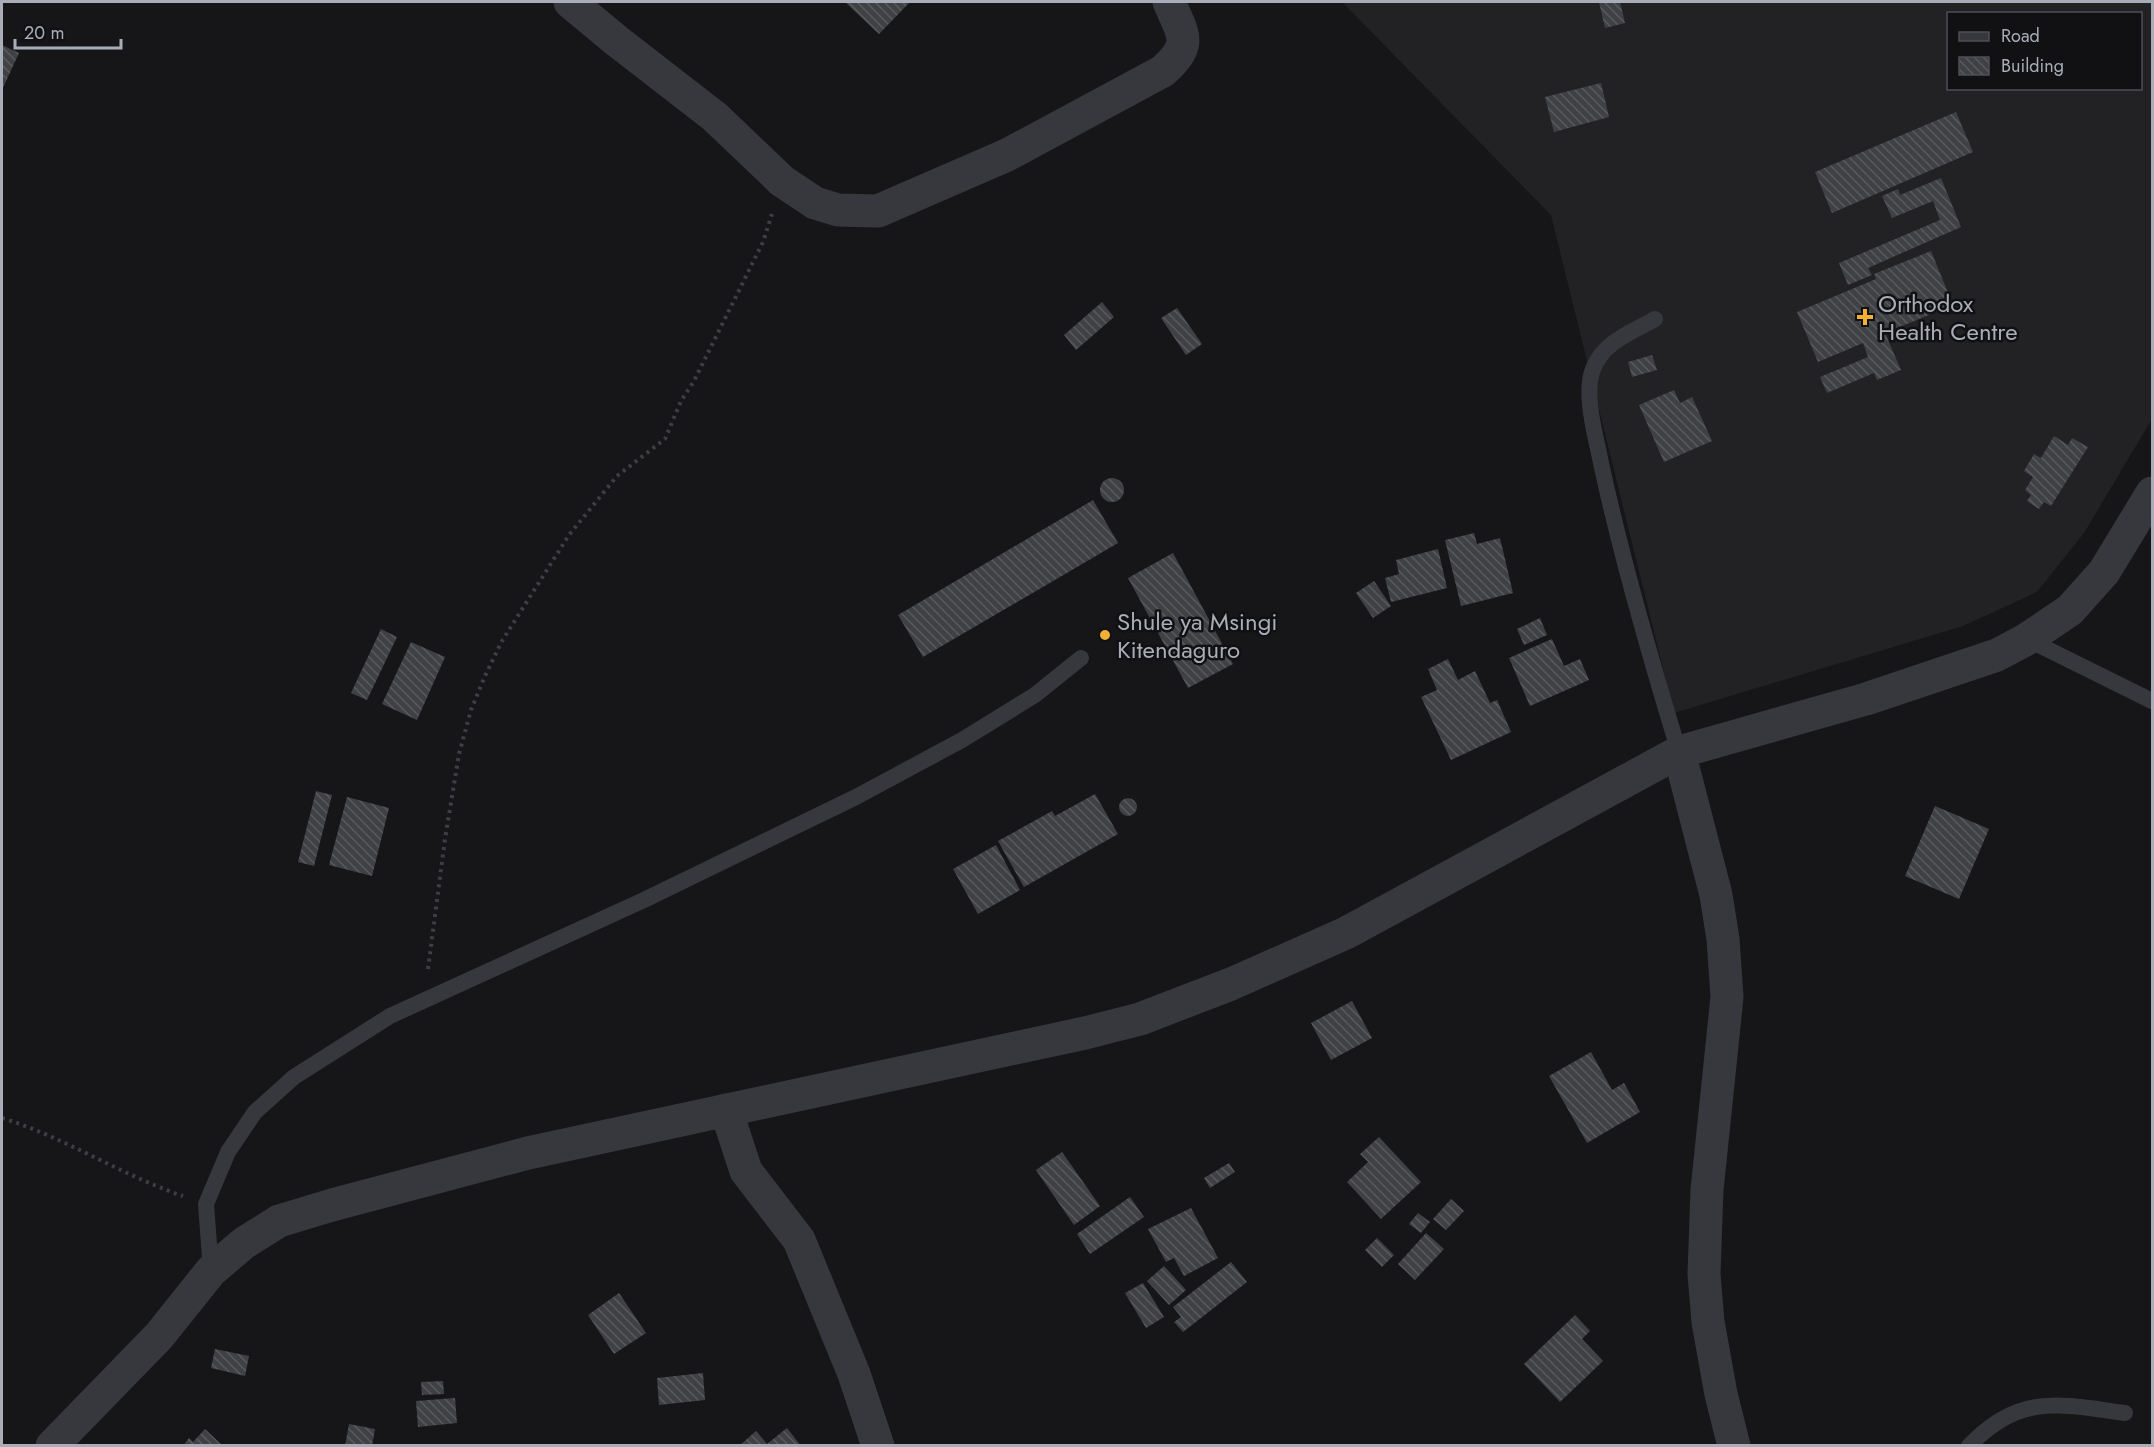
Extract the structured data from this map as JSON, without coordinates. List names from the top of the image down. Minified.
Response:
{"places":{"health":["Orthodox Health Centre"],"other":["Shule ya Msingi Kitendaguro"]},"legend":["Road","Building"],"scale_bar":"20 m"}
